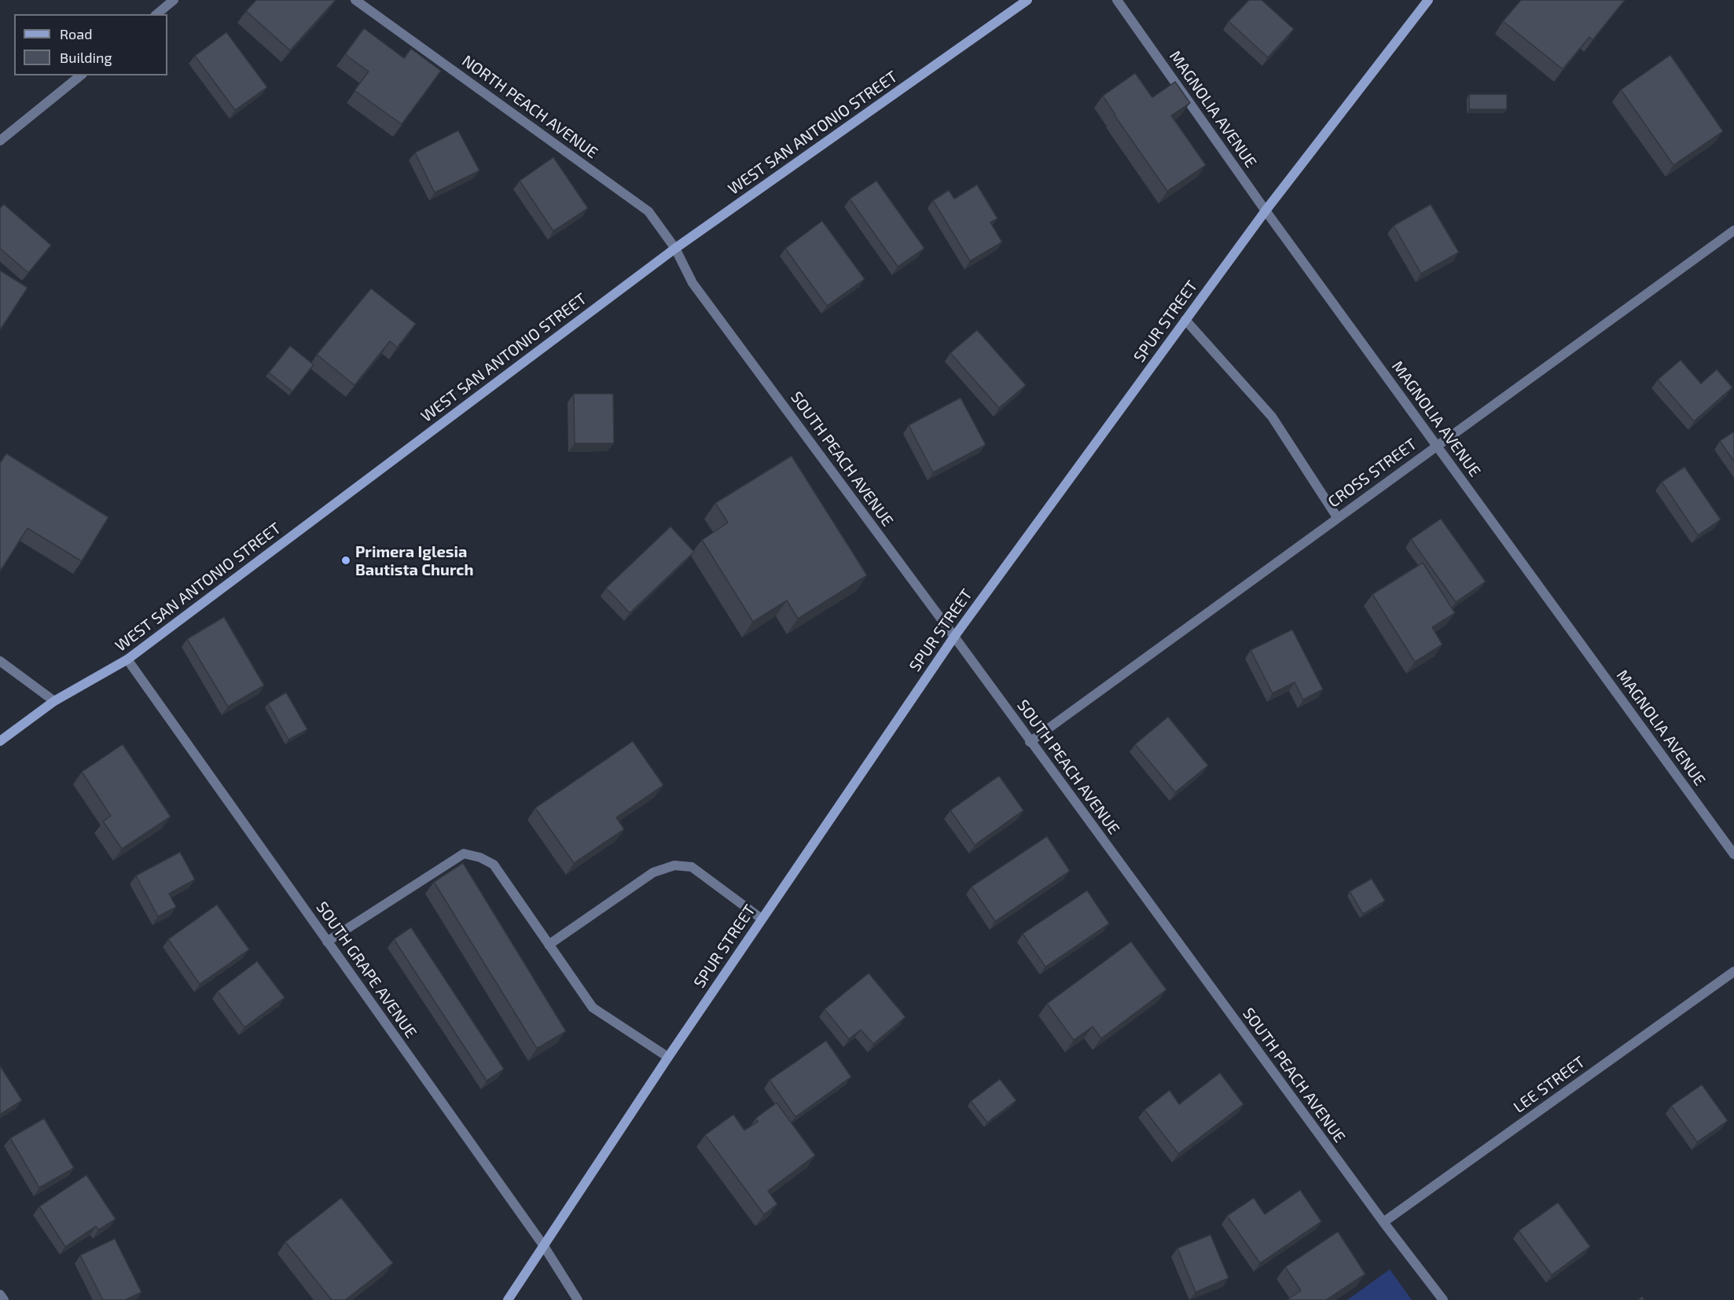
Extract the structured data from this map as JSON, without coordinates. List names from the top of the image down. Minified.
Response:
{"streets":{"main road":["WEST SAN ANTONIO STREET","SPUR STREET"],"street":["NORTH PEACH AVENUE","MAGNOLIA AVENUE","SOUTH PEACH AVENUE","CROSS STREET","SOUTH GRAPE AVENUE","LEE STREET"]},"crossings":[["NORTH PEACH AVENUE","WEST SAN ANTONIO STREET"],["NORTH PEACH AVENUE","SOUTH PEACH AVENUE"],["MAGNOLIA AVENUE","SPUR STREET"],["MAGNOLIA AVENUE","CROSS STREET"],["WEST SAN ANTONIO STREET","SOUTH PEACH AVENUE"],["WEST SAN ANTONIO STREET","SOUTH GRAPE AVENUE"],["SPUR STREET","SOUTH PEACH AVENUE"],["SPUR STREET","SOUTH GRAPE AVENUE"],["SOUTH PEACH AVENUE","CROSS STREET"],["SOUTH PEACH AVENUE","LEE STREET"]],"places":["Primera Iglesia Bautista Church"],"legend":["Road","Building"]}
